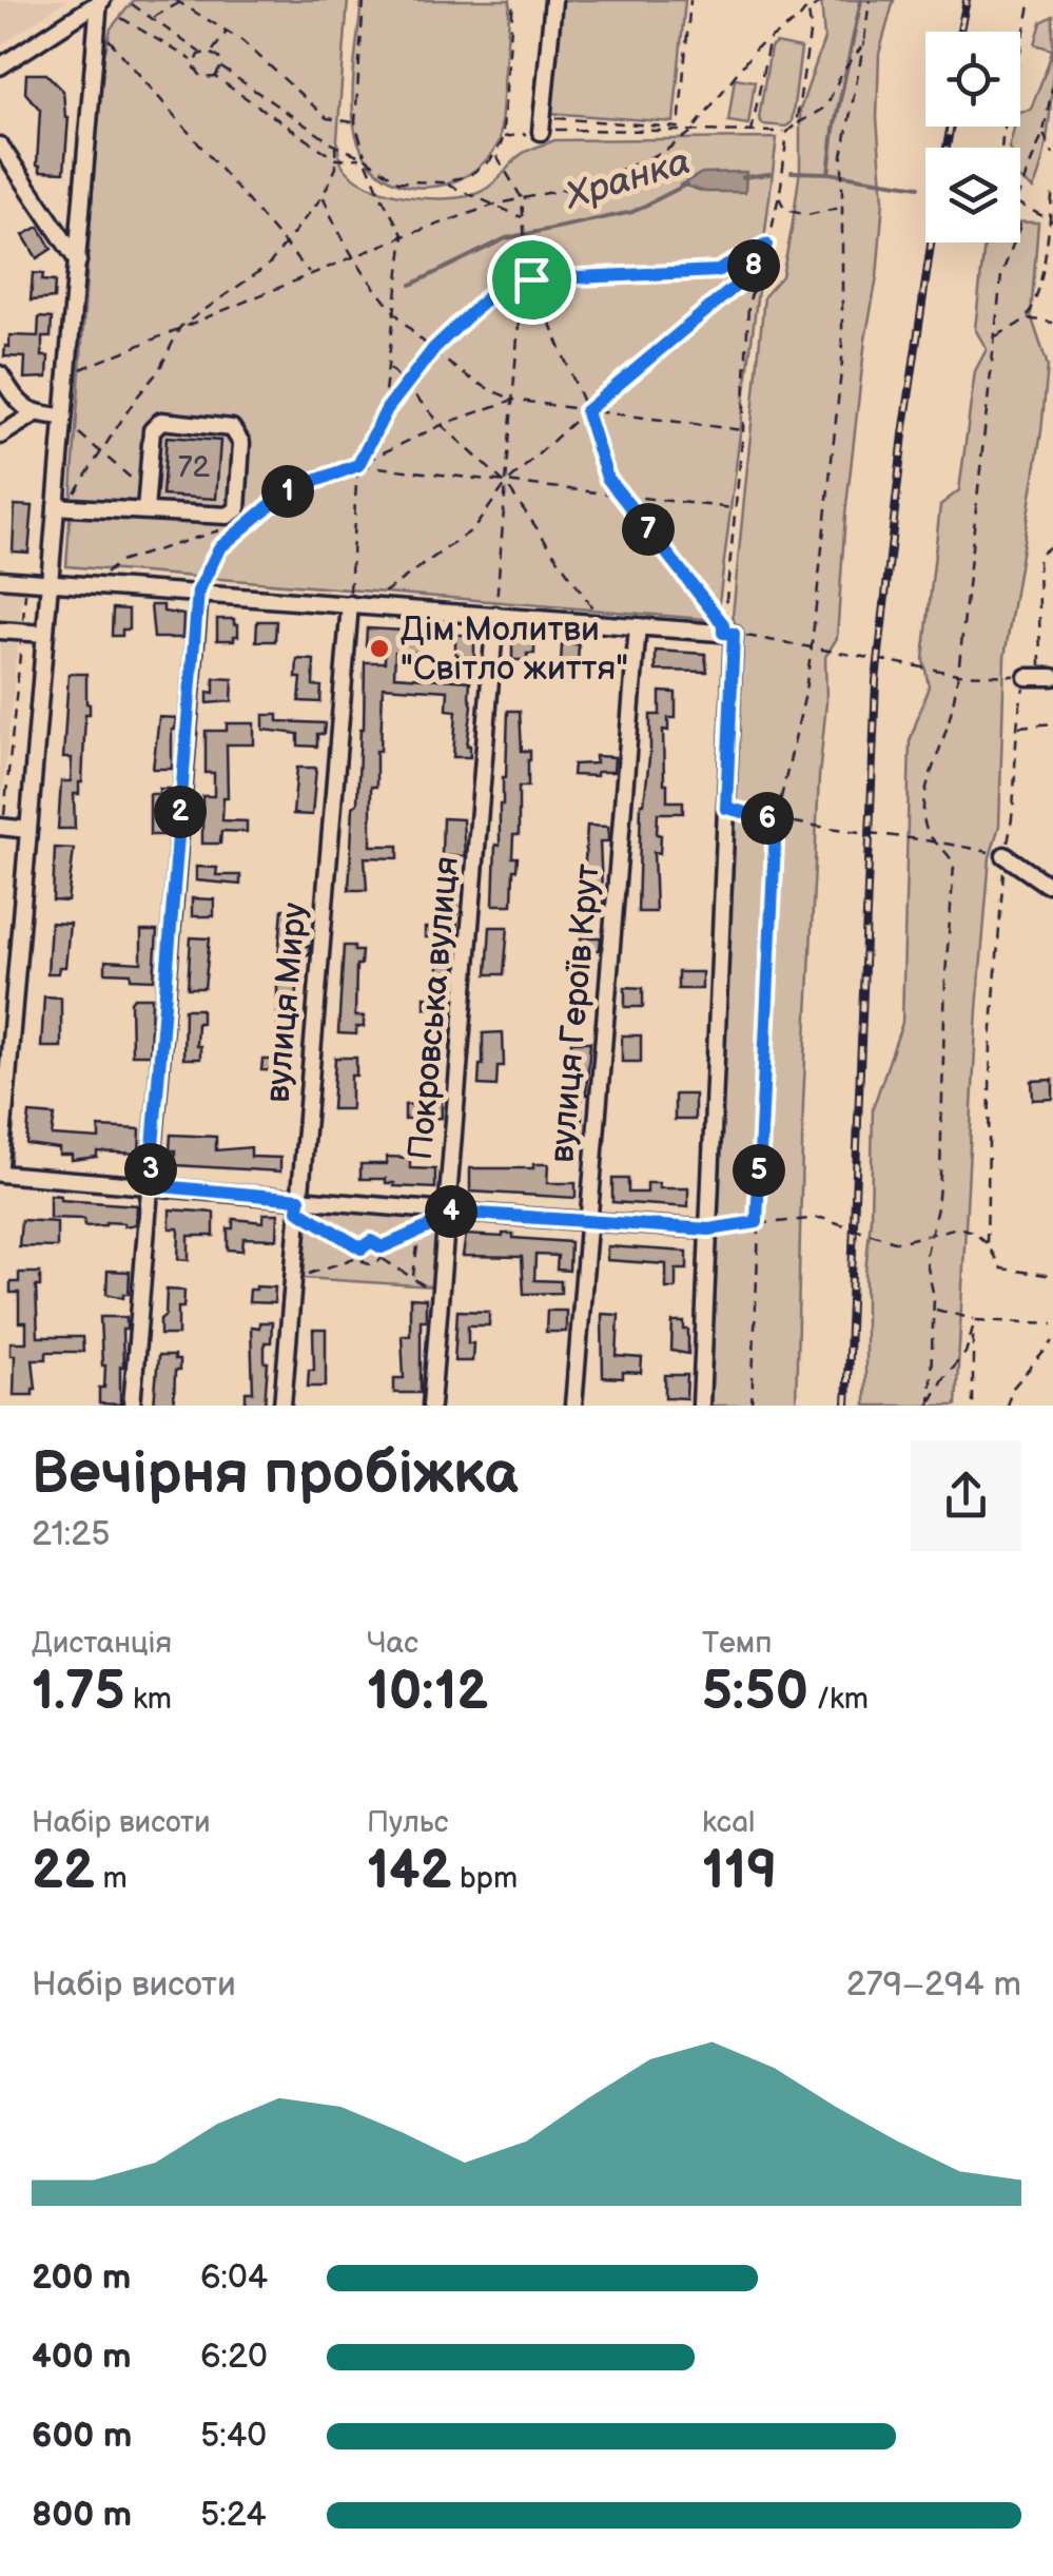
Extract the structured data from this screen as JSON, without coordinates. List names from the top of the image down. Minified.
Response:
{"streets":{"street":["вулиця Миру","Покровська вулиця","вулиця Героїв Крут"]},"water":["Хранка"],"places":["Дім Молитви \"Світло життя\""],"house_numbers":["72"],"page":{"pins":["8","1","7","2","6","3","5","4"],"heading":["Вечірня пробіжка","21:25"],"stats":[["Дистанція","1.75 km"],["Час","10:12"],["Темп","5:50 /km"],["Набір висоти","22 m"],["Пульс","142 bpm"],["kcal","119"]],"chart":["Набір висоти","279–294 m"],"list":[{"name":"200 m","note":"6:04"},{"name":"400 m","note":"6:20"},{"name":"600 m","note":"5:40"},{"name":"800 m","note":"5:24"}]}}
